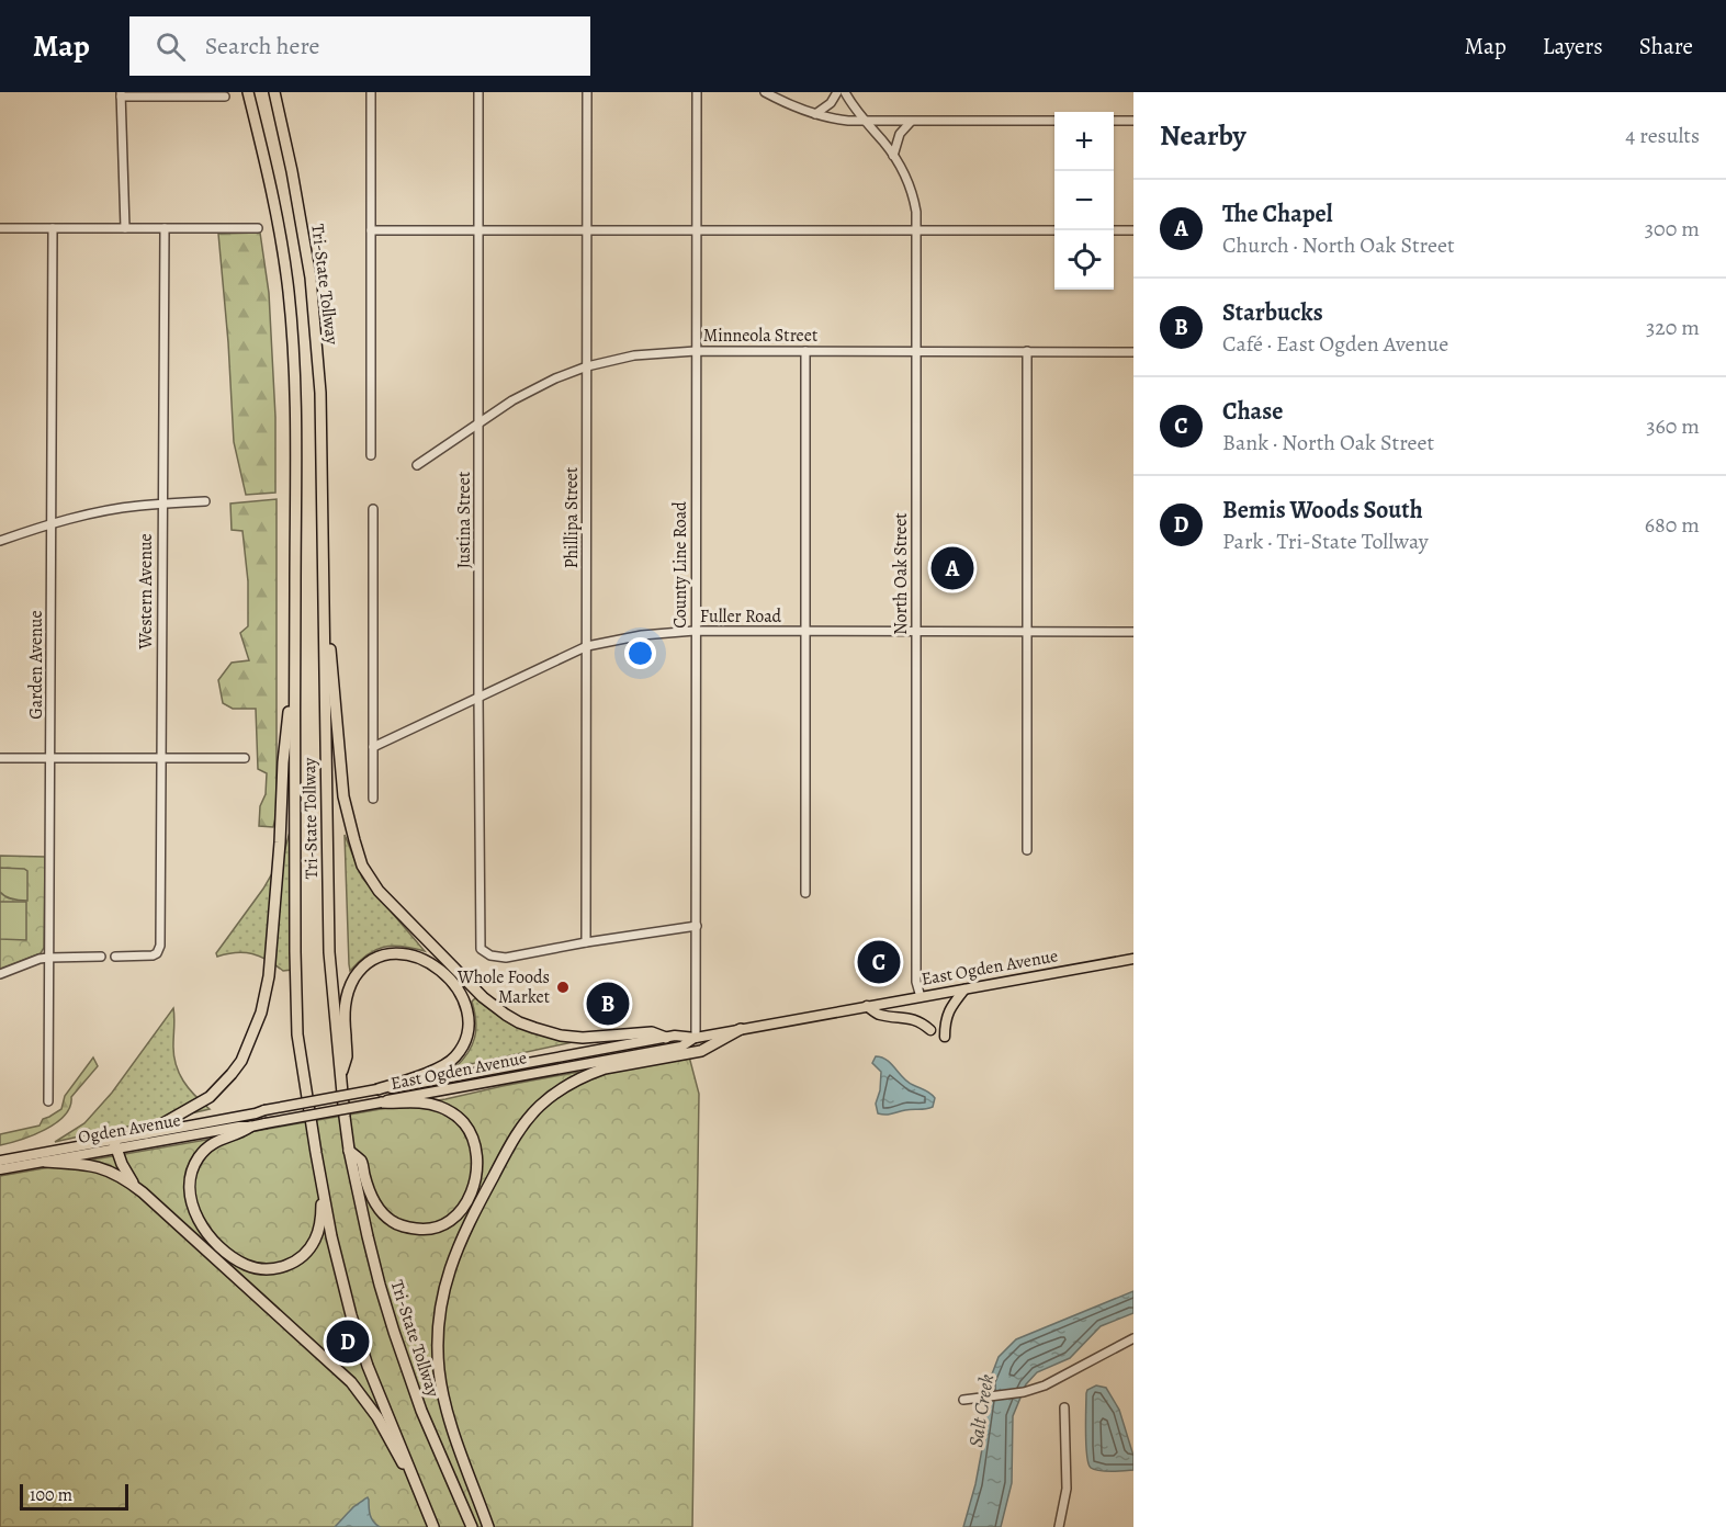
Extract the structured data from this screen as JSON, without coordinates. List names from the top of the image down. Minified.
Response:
{"streets":{"highway":["Tri-State Tollway"],"main road":["East Ogden Avenue","Ogden Avenue"],"street":["Minneola Street","Phillipa Street","Justina Street","County Line Road","North Oak Street","Western Avenue","Fuller Road","Garden Avenue"]},"crossings":[["Minneola Street","Phillipa Street"],["Minneola Street","Justina Street"],["Minneola Street","County Line Road"],["Minneola Street","North Oak Street"],["Phillipa Street","Justina Street"],["Phillipa Street","Fuller Road"],["Justina Street","Fuller Road"],["County Line Road","Fuller Road"],["County Line Road","East Ogden Avenue"],["North Oak Street","Fuller Road"],["North Oak Street","East Ogden Avenue"],["East Ogden Avenue","Ogden Avenue"]],"water":["Salt Creek"],"places":["Whole Foods Market"],"scale_bar":"100 m","page":{"header":"Map","search":"Search here","nav":["Map","Layers","Share"],"heading":["Nearby","4 results"],"map_buttons":["+","−"],"list":[{"mark":"A","name":"The Chapel","note":"Church · North Oak Street","value":"300 m"},{"mark":"B","name":"Starbucks","note":"Café · East Ogden Avenue","value":"320 m"},{"mark":"C","name":"Chase","note":"Bank · North Oak Street","value":"360 m"},{"mark":"D","name":"Bemis Woods South","note":"Park · Tri-State Tollway","value":"680 m"}],"pins":["A","C","B","D"],"scale":"100 m"}}
